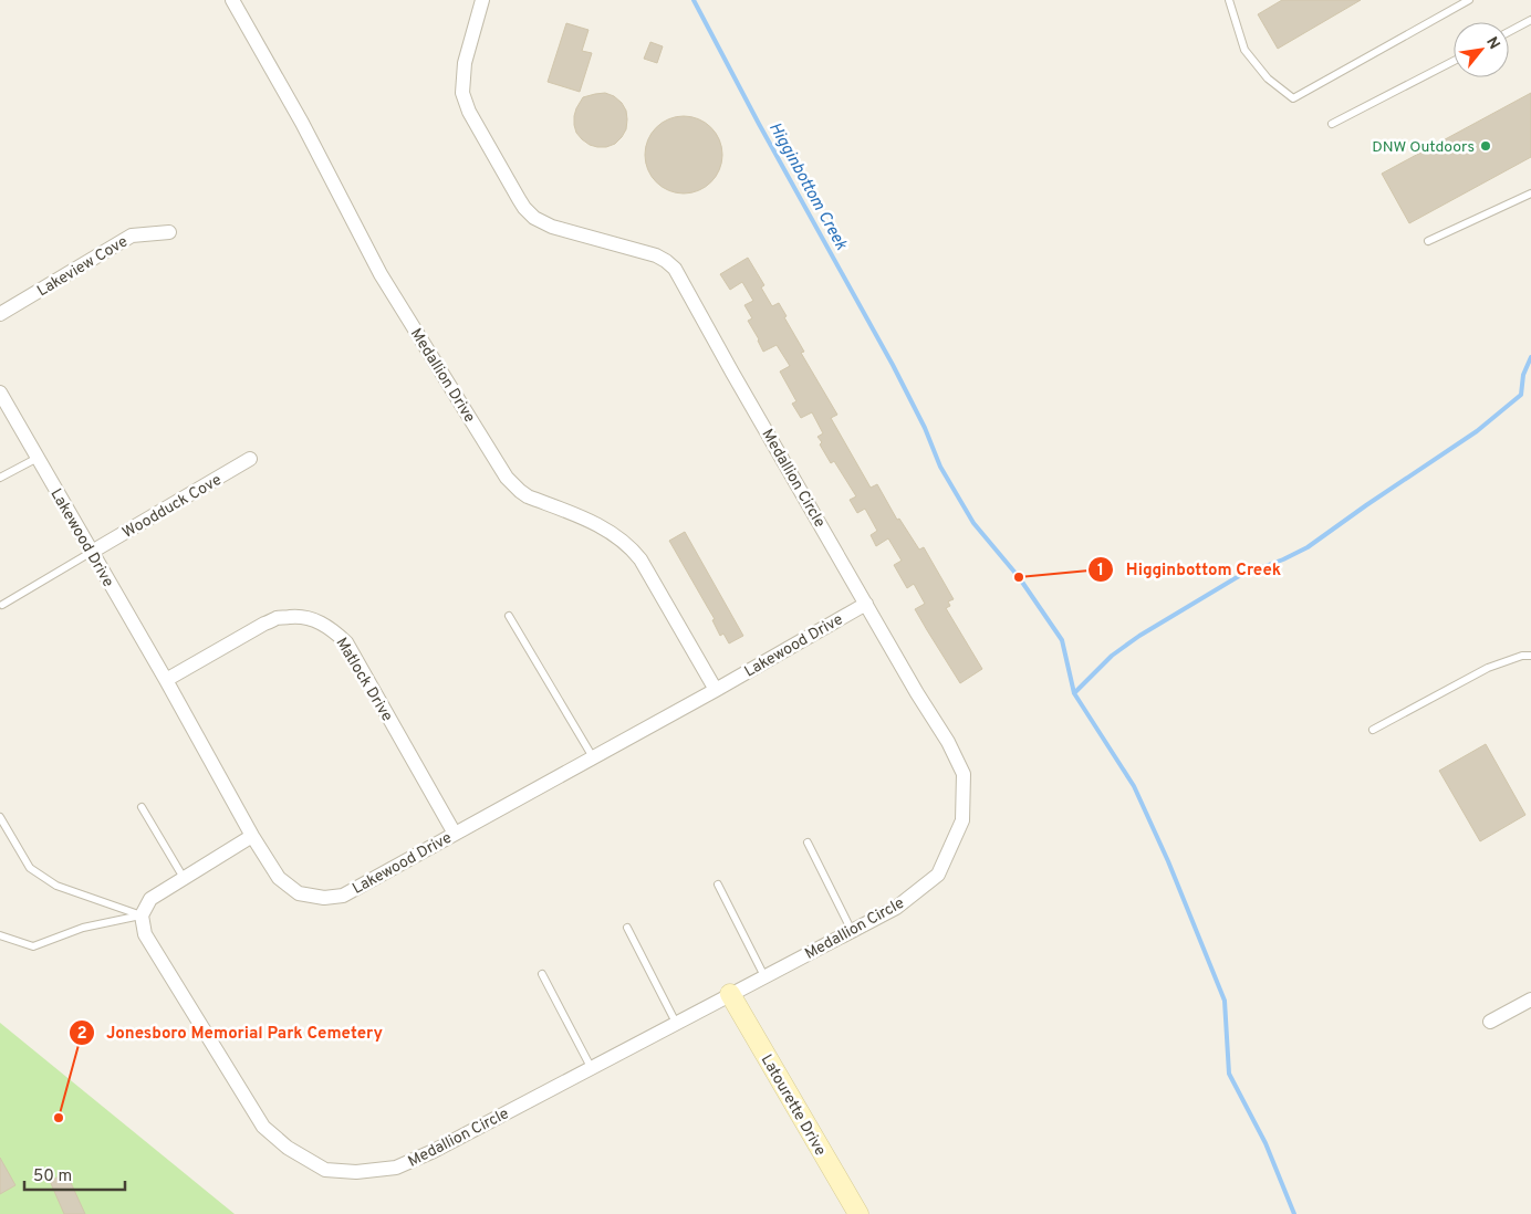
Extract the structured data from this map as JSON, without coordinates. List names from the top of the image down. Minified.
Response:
{"streets":{"street":["Lakeview Cove","Medallion Drive","Medallion Circle","Woodduck Cove","Lakewood Drive","Matlock Drive","Latourette Drive"]},"crossings":[["Medallion Drive","Lakewood Drive"],["Medallion Circle","Lakewood Drive"],["Medallion Circle","Latourette Drive"],["Woodduck Cove","Lakewood Drive"],["Lakewood Drive","Matlock Drive"]],"water":["Higginbottom Creek"],"places":["DNW Outdoors","Higginbottom Creek","Jonesboro Memorial Park Cemetery"],"scale_bar":"50 m","north":"top right"}
